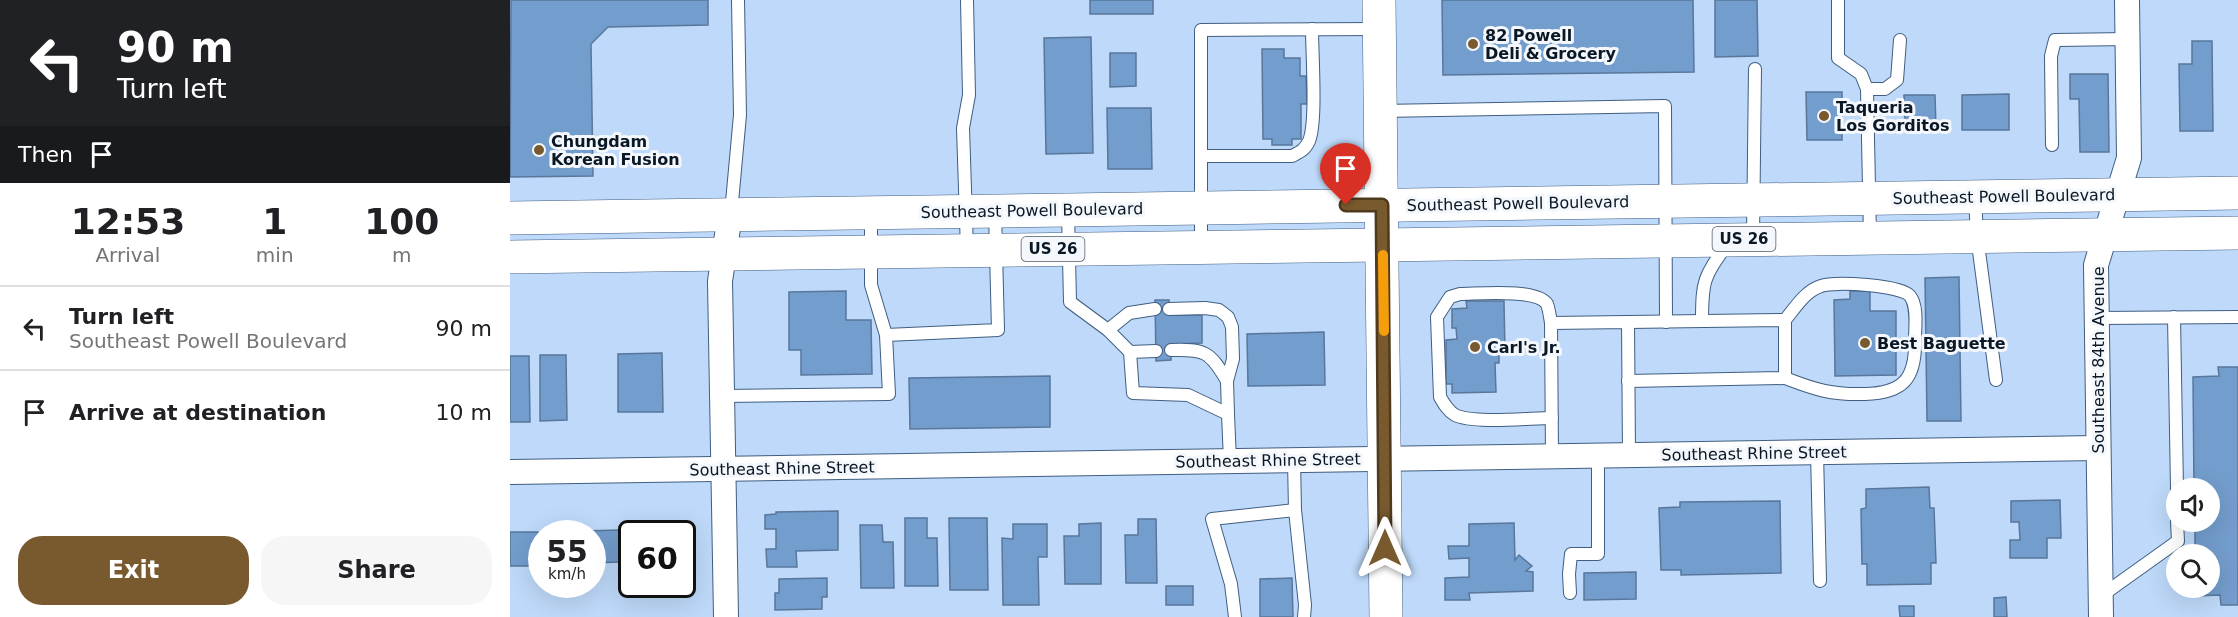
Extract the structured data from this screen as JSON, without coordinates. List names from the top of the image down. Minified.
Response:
{"streets":{"main road":["Southeast Powell Boulevard","US 26"],"street":["Southeast 84th Avenue","Southeast Rhine Street"]},"crossings":[["Southeast Powell Boulevard","Southeast 84th Avenue"],["US 26","Southeast 84th Avenue"],["Southeast 84th Avenue","Southeast Rhine Street"]],"places":["82 Powell Deli & Grocery","Taqueria Los Gorditos","Chungdam Korean Fusion","Best Baguette","Carl's Jr."],"page":{"turn":["90 m","Turn left"],"then":"Then","eta":["12:53","Arrival","1","min","100","m"],"list":[{"name":"Turn left","note":"Southeast Powell Boulevard","value":"90 m"},{"name":"Arrive at destination","value":"10 m"}],"speed":"55 km/h","limit":"60","buttons":["Exit","Share"]}}
